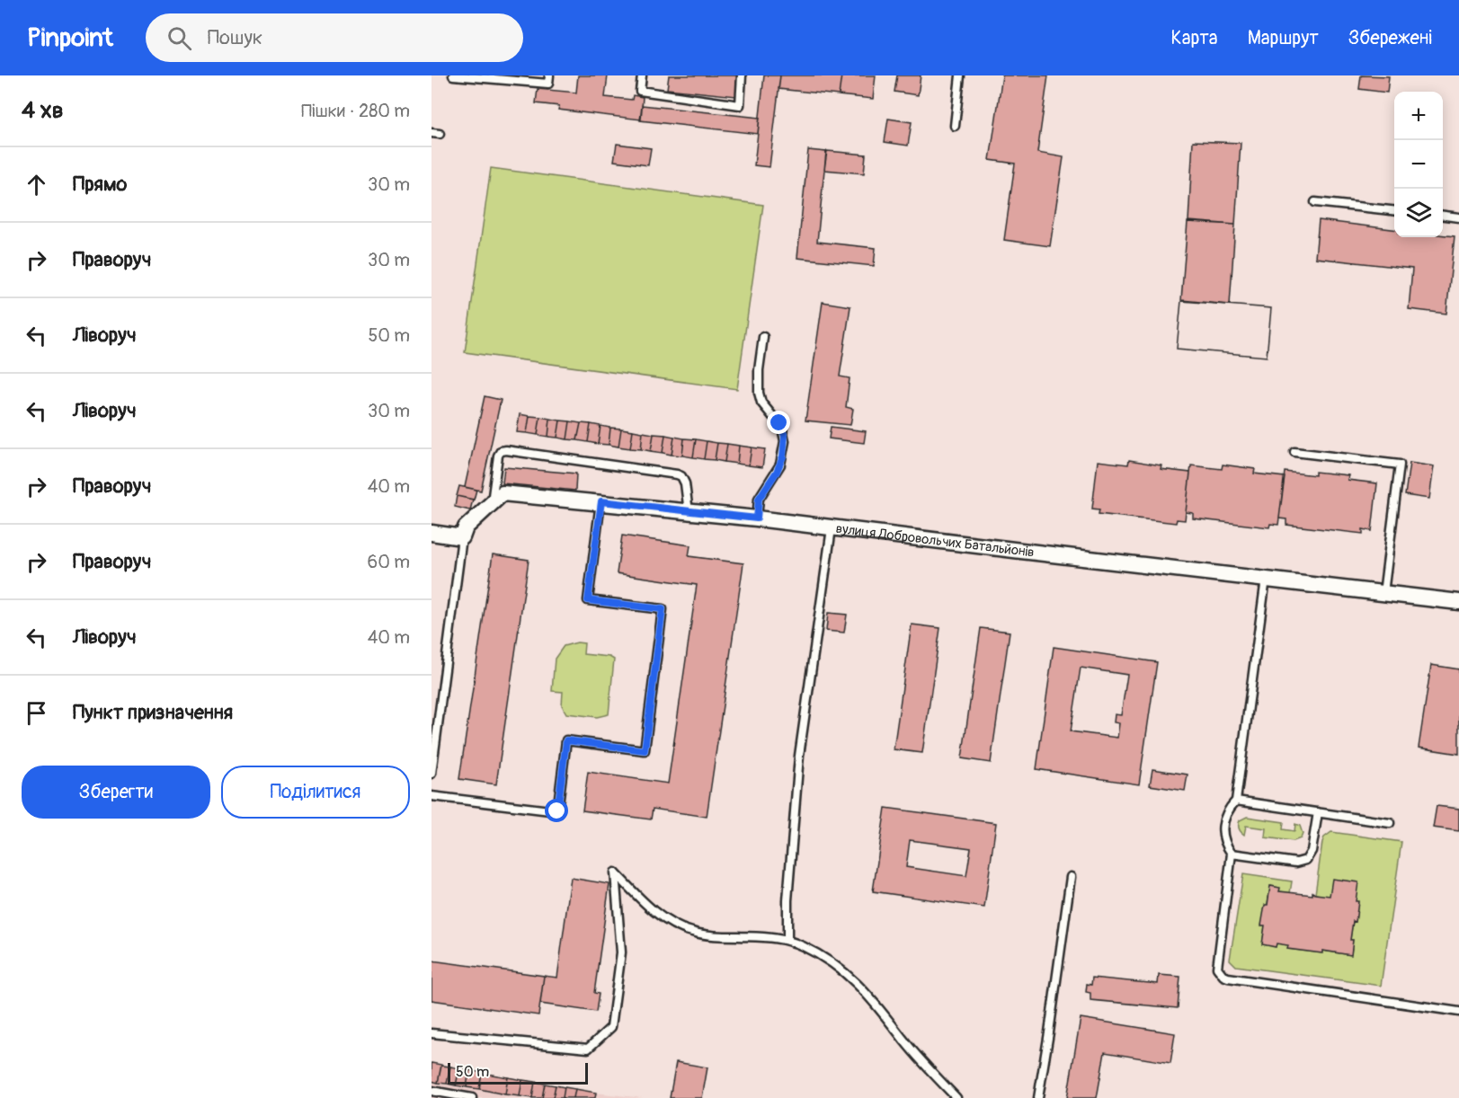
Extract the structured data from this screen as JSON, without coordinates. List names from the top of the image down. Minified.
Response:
{"streets":{"street":["вулиця Добровольчих Батальйонів"]},"scale_bar":"50 m","page":{"header":"Pinpoint","search":"Пошук","nav":["Карта","Маршрут","Збережені"],"heading":["4 хв","Пішки · 280 m"],"map_buttons":["+","−"],"list":[["Прямо","30 m"],["Праворуч","30 m"],["Ліворуч","50 m"],["Ліворуч","30 m"],["Праворуч","40 m"],["Праворуч","60 m"],["Ліворуч","40 m"],"Пункт призначення"],"buttons":["Зберегти","Поділитися"],"scale":"50 m"}}
